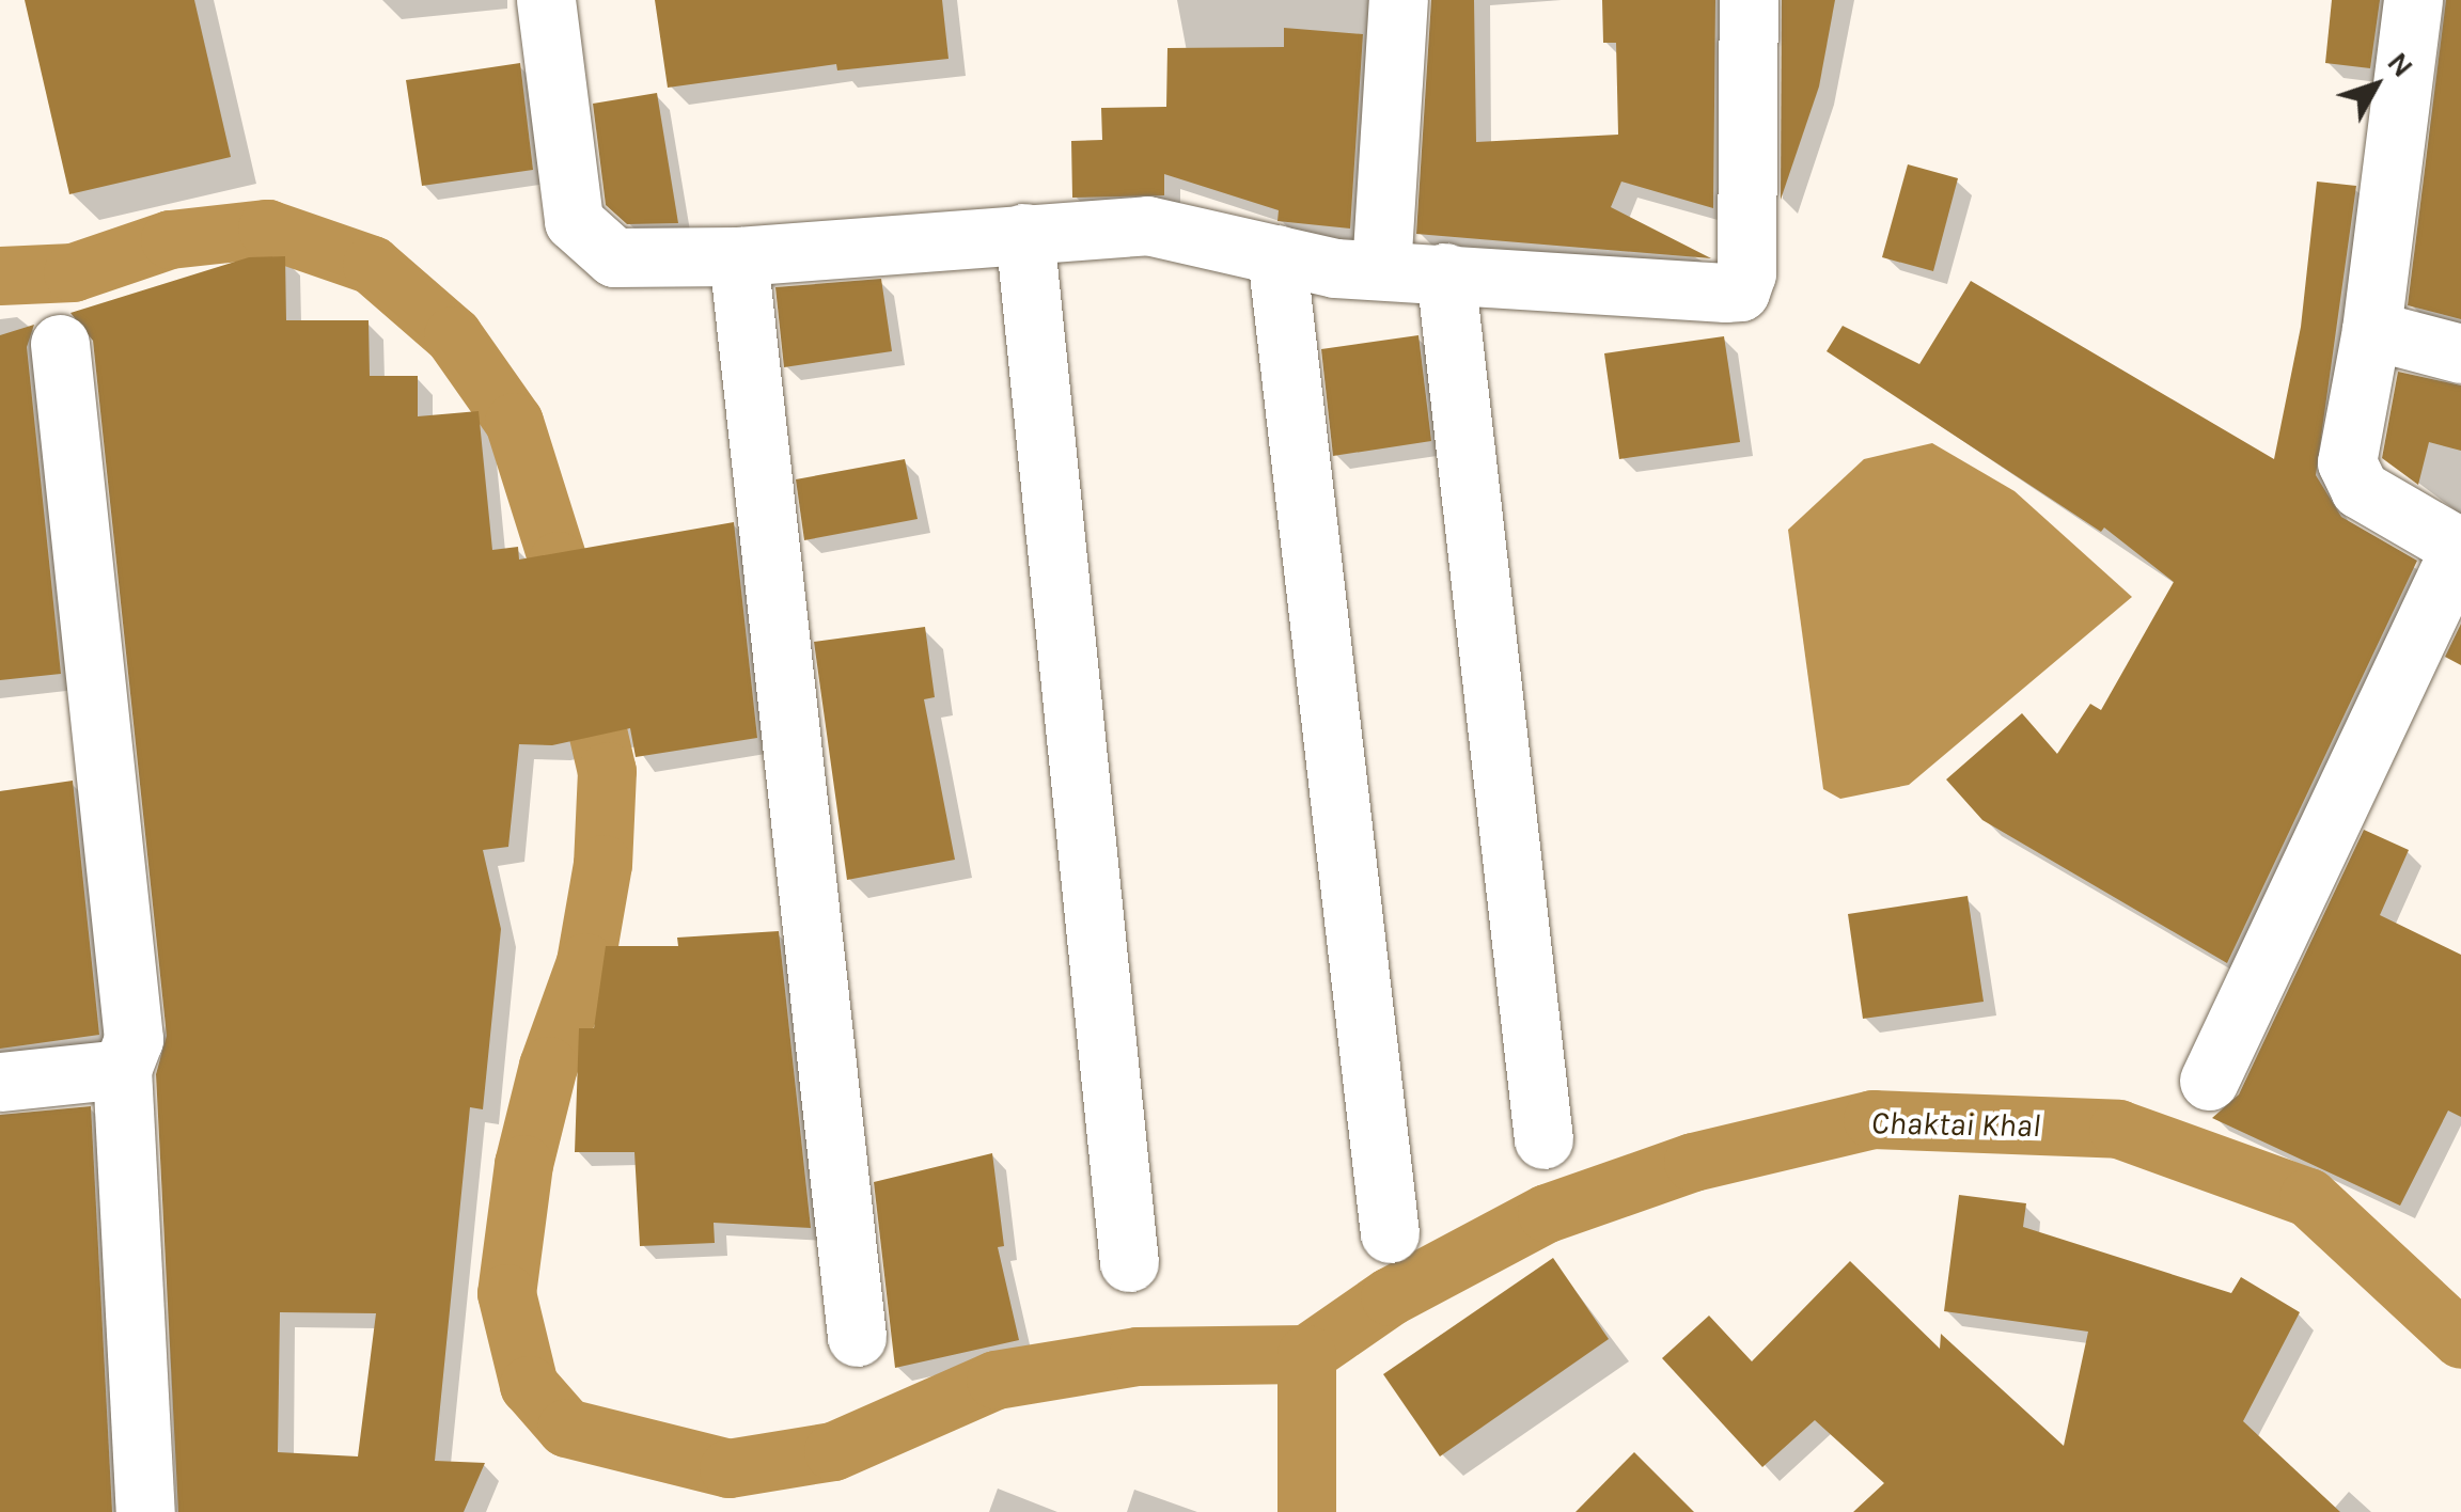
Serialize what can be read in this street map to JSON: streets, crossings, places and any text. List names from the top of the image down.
{
  "water": ["Chaktai Khal"],
  "north": "top right"
}
